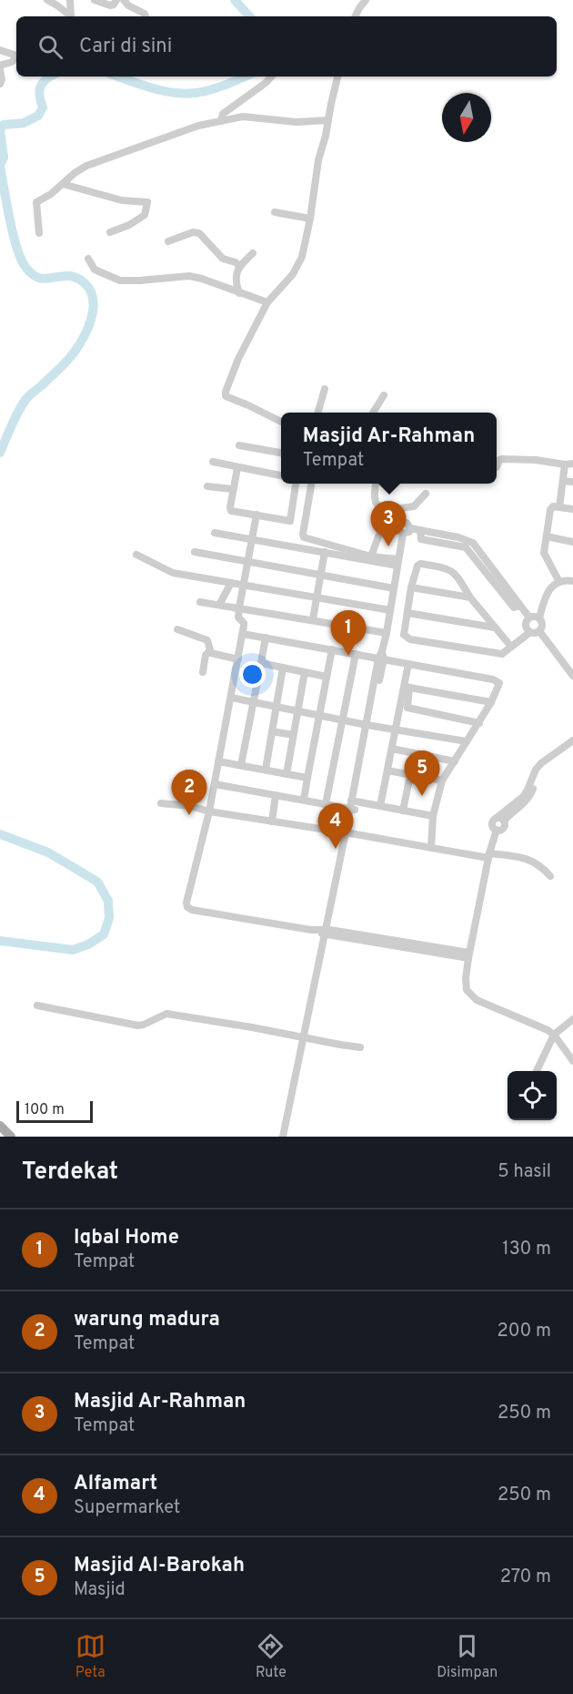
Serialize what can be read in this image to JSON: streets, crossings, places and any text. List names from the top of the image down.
{
  "scale_bar": "100 m",
  "north": "bottom",
  "page": {
    "search": "Cari di sini",
    "popup": ["Masjid Ar-Rahman", "Tempat"],
    "pins": [
      "3",
      "1",
      "5",
      "2",
      "4"
    ],
    "scale": "100 m",
    "heading": ["Terdekat", "5 hasil"],
    "list": [
      {
        "mark": "1",
        "name": "Iqbal Home",
        "note": "Tempat",
        "value": "130 m"
      },
      {
        "mark": "2",
        "name": "warung madura",
        "note": "Tempat",
        "value": "200 m"
      },
      {
        "mark": "3",
        "name": "Masjid Ar-Rahman",
        "note": "Tempat",
        "value": "250 m"
      },
      {
        "mark": "4",
        "name": "Alfamart",
        "note": "Supermarket",
        "value": "250 m"
      },
      {
        "mark": "5",
        "name": "Masjid Al-Barokah",
        "note": "Masjid",
        "value": "270 m"
      }
    ],
    "nav": ["Peta", "Rute", "Disimpan"]
  }
}
